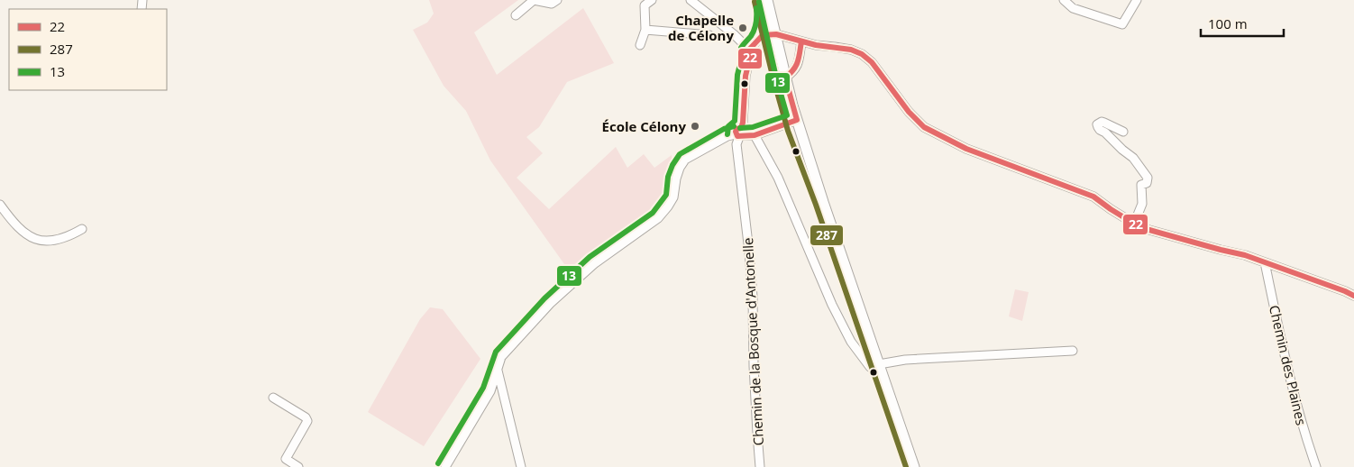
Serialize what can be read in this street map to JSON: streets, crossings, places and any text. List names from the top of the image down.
{
  "streets": {
    "street": ["Chemin de la Bosque d'Antonelle", "Chemin des Plaines"]
  },
  "places": ["Chapelle de Célony", "École Célony"],
  "lines": ["transit line 287", "transit line 13", "transit line 22"],
  "legend": ["22", "287", "13"],
  "scale_bar": "100 m"
}
